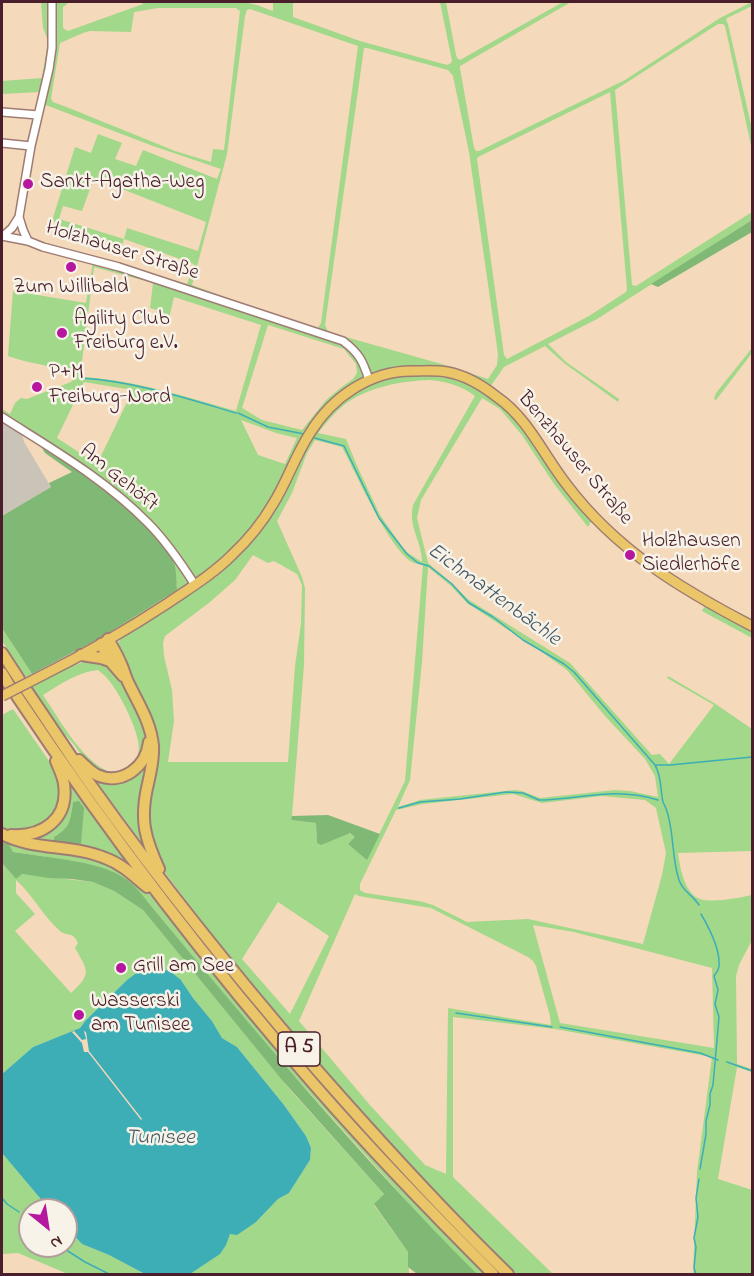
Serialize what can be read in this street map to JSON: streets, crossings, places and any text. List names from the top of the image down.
{
  "streets": {
    "highway": ["A 5"],
    "main road": ["Benzhauser Straße"],
    "street": ["Holzhauser Straße", "Am Gehöft"]
  },
  "crossings": [
    ["Holzhauser Straße", "Benzhauser Straße"],
    ["Benzhauser Straße", "Am Gehöft"]
  ],
  "water": ["Eichmattenbächle", "Tunisee"],
  "places": [
    "Sankt-Agatha-Weg",
    "Zum Willibald",
    "Agility Club Freiburg e.V.",
    "P+M Freiburg-Nord",
    "Holzhausen Siedlerhöfe",
    "Grill am See",
    "Wasserski am Tunisee"
  ],
  "north": "bottom right"
}
